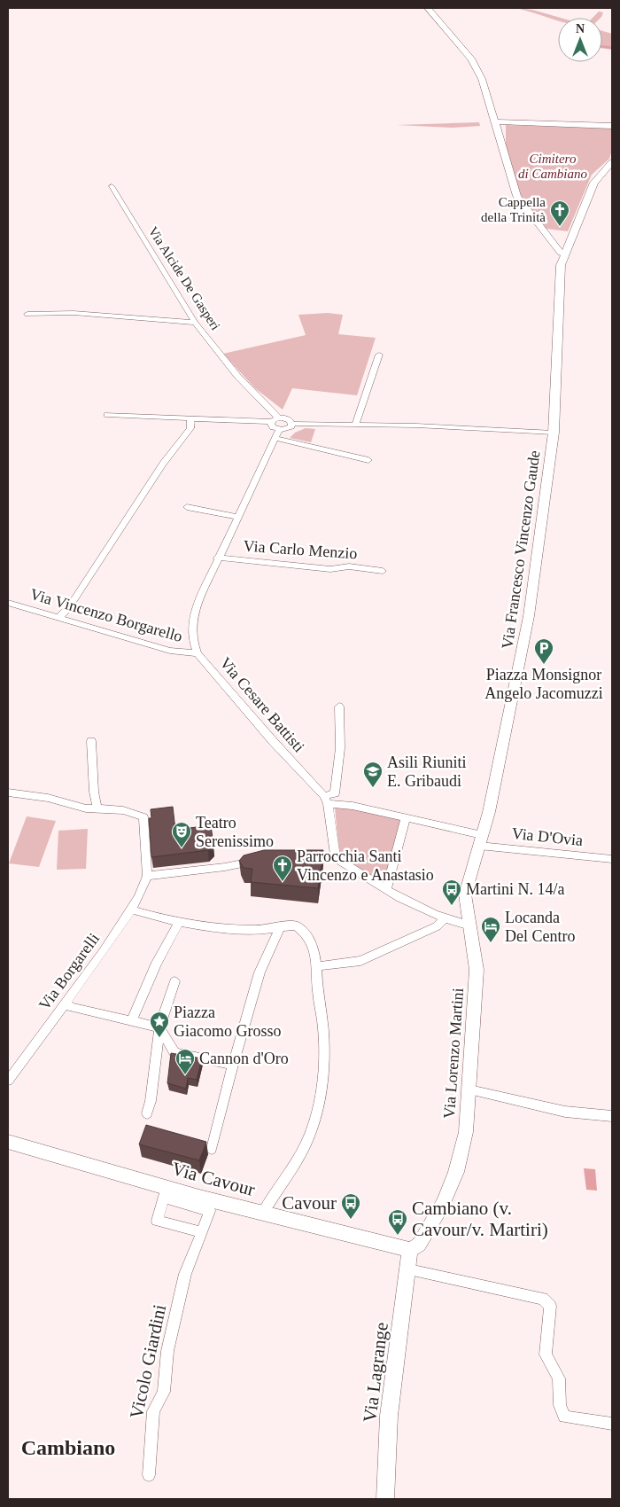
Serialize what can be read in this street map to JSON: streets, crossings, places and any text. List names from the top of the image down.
{
  "streets": {
    "street": [
      "Via Alcide De Gasperi",
      "Via Carlo Menzio",
      "Via Francesco Vincenzo Gaude",
      "Via Vincenzo Borgarello",
      "Via Cesare Battisti",
      "Via D'Ovia",
      "Via Borgarelli",
      "Via Lorenzo Martini",
      "Via Cavour",
      "Vicolo Giardini",
      "Via Lagrange"
    ]
  },
  "crossings": [
    ["Via Alcide De Gasperi", "Via Cesare Battisti"],
    ["Via Carlo Menzio", "Via Cesare Battisti"],
    ["Via Francesco Vincenzo Gaude", "Via D'Ovia"],
    ["Via Francesco Vincenzo Gaude", "Via Lorenzo Martini"],
    ["Via Vincenzo Borgarello", "Via Cesare Battisti"],
    ["Via Cesare Battisti", "Via D'Ovia"],
    ["Via D'Ovia", "Via Lorenzo Martini"],
    ["Via Lorenzo Martini", "Via Cavour"],
    ["Via Lorenzo Martini", "Via Lagrange"],
    ["Via Cavour", "Vicolo Giardini"],
    ["Via Cavour", "Via Lagrange"]
  ],
  "districts": ["Cambiano"],
  "parks": ["Cimitero di Cambiano"],
  "places": {
    "church": ["Cappella della Trinità", "Parrocchia Santi Vincenzo e Anastasio"],
    "parking": ["Piazza Monsignor Angelo Jacomuzzi"],
    "school or university": ["Asili Riuniti E. Gribaudi"],
    "theatre": ["Teatro Serenissimo"],
    "bus stop": ["Martini N. 14/a", "Cavour", "Cambiano (v. Cavour/v. Martiri)"],
    "hotel": ["Locanda Del Centro", "Cannon d'Oro"],
    "place": ["Piazza Giacomo Grosso"]
  },
  "north": "top"
}
